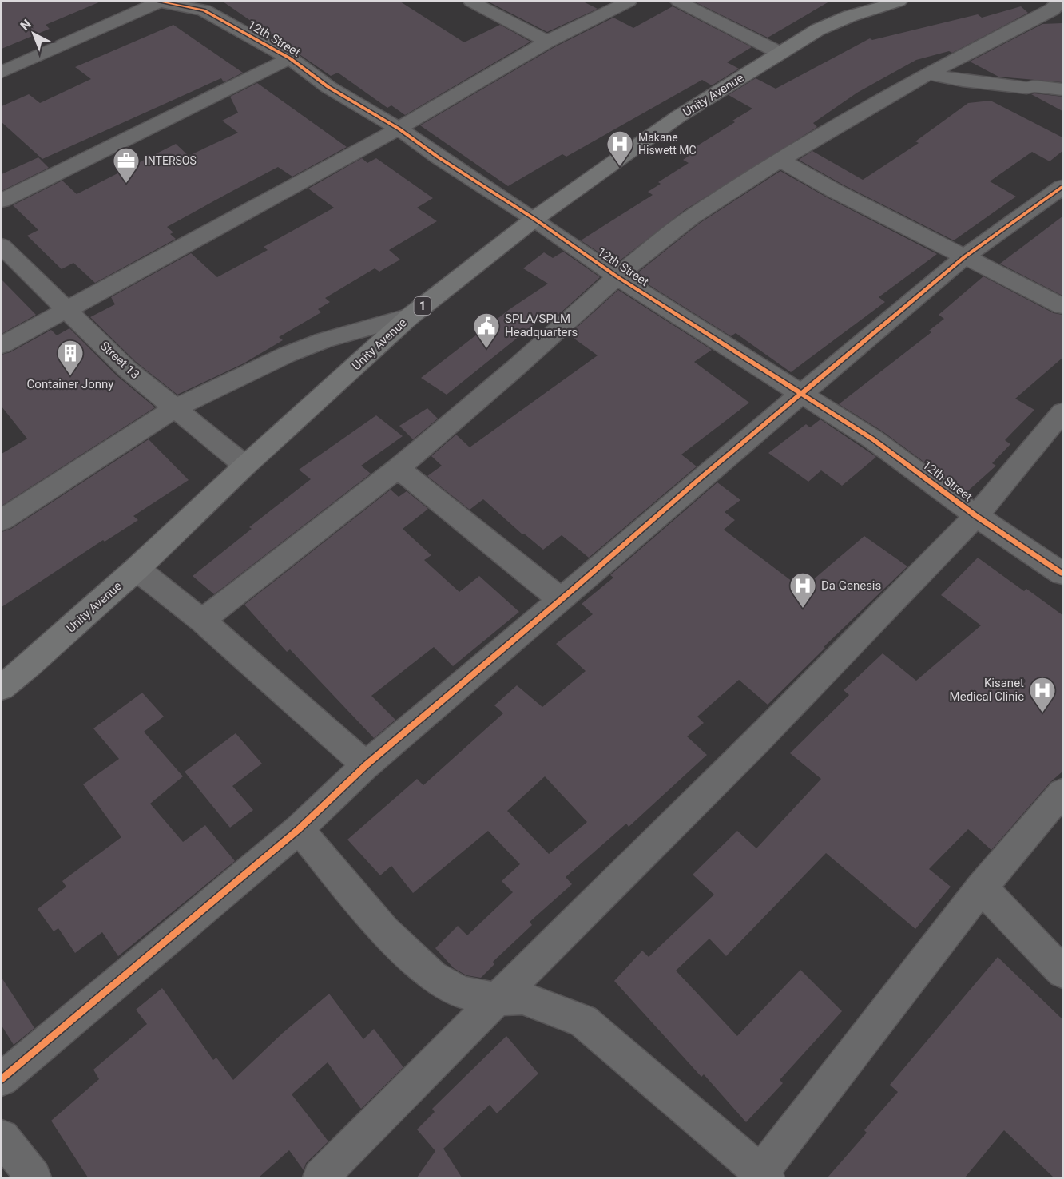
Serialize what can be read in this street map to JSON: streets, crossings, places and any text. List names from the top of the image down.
{
  "streets": {
    "main road": ["Unity Avenue", "1"],
    "street": ["12th Street", "Street 13"]
  },
  "crossings": [
    ["12th Street", "Unity Avenue"],
    ["Unity Avenue", "Street 13"]
  ],
  "places": {
    "hospital": ["Makane Hiswett MC", "Da Genesis", "Kisanet Medical Clinic"],
    "office": ["INTERSOS"],
    "public building": ["SPLA/SPLM Headquarters"],
    "building": ["Container Jonny"]
  },
  "north": "top left"
}
